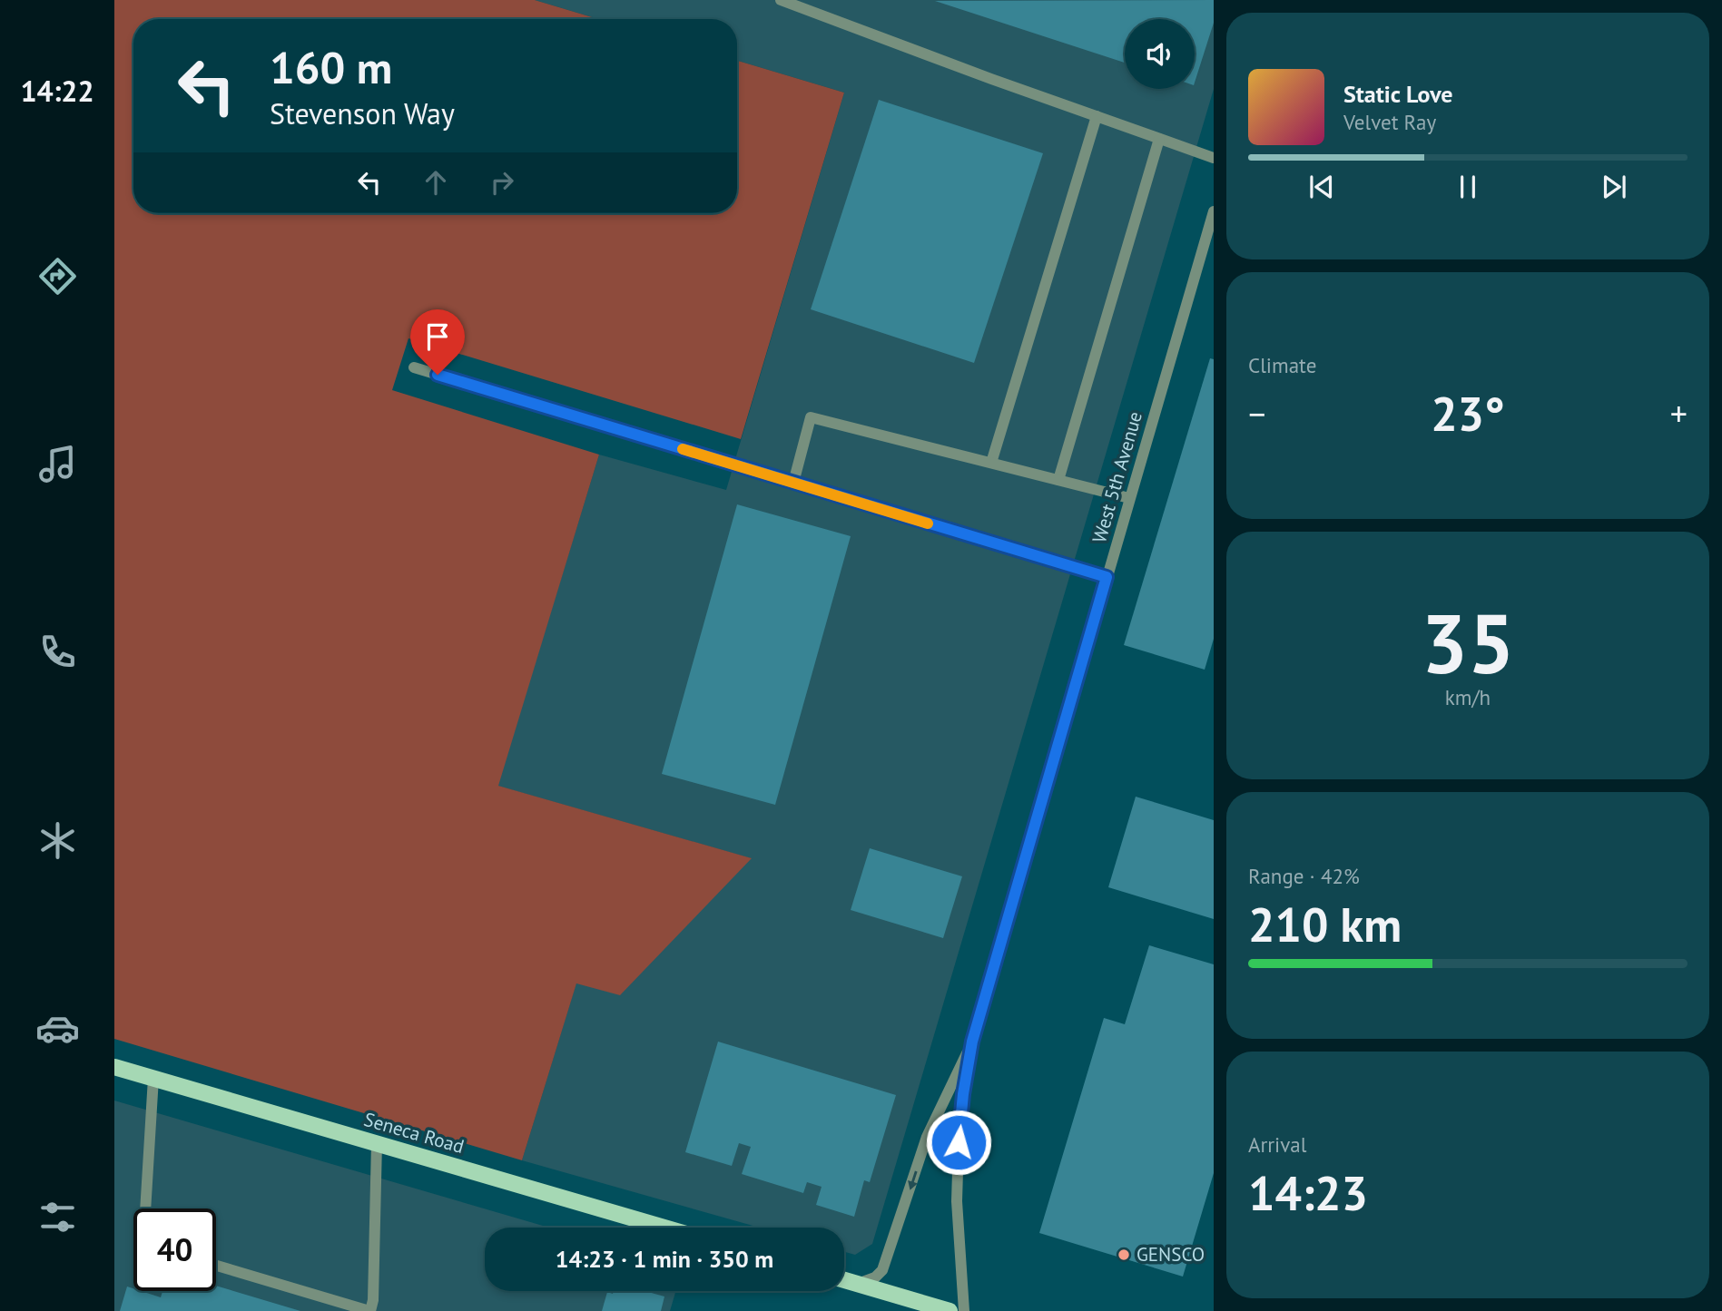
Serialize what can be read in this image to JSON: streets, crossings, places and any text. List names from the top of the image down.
{
  "streets": {
    "main road": ["Seneca Road"],
    "street": ["West 5th Avenue"]
  },
  "places": ["GENSCO"],
  "page": {
    "tabs": "14:22",
    "turn": ["160 m", "Stevenson Way"],
    "song": ["Static Love", "Velvet Ray"],
    "tile": [
      "Climate",
      ["35", "km/h"],
      ["Range · 42%", "210 km"],
      ["Arrival", "14:23"]
    ],
    "heat": ["−", "23°", "+"],
    "limit": "40",
    "trip": "14:23 · 1 min · 350 m"
  }
}
